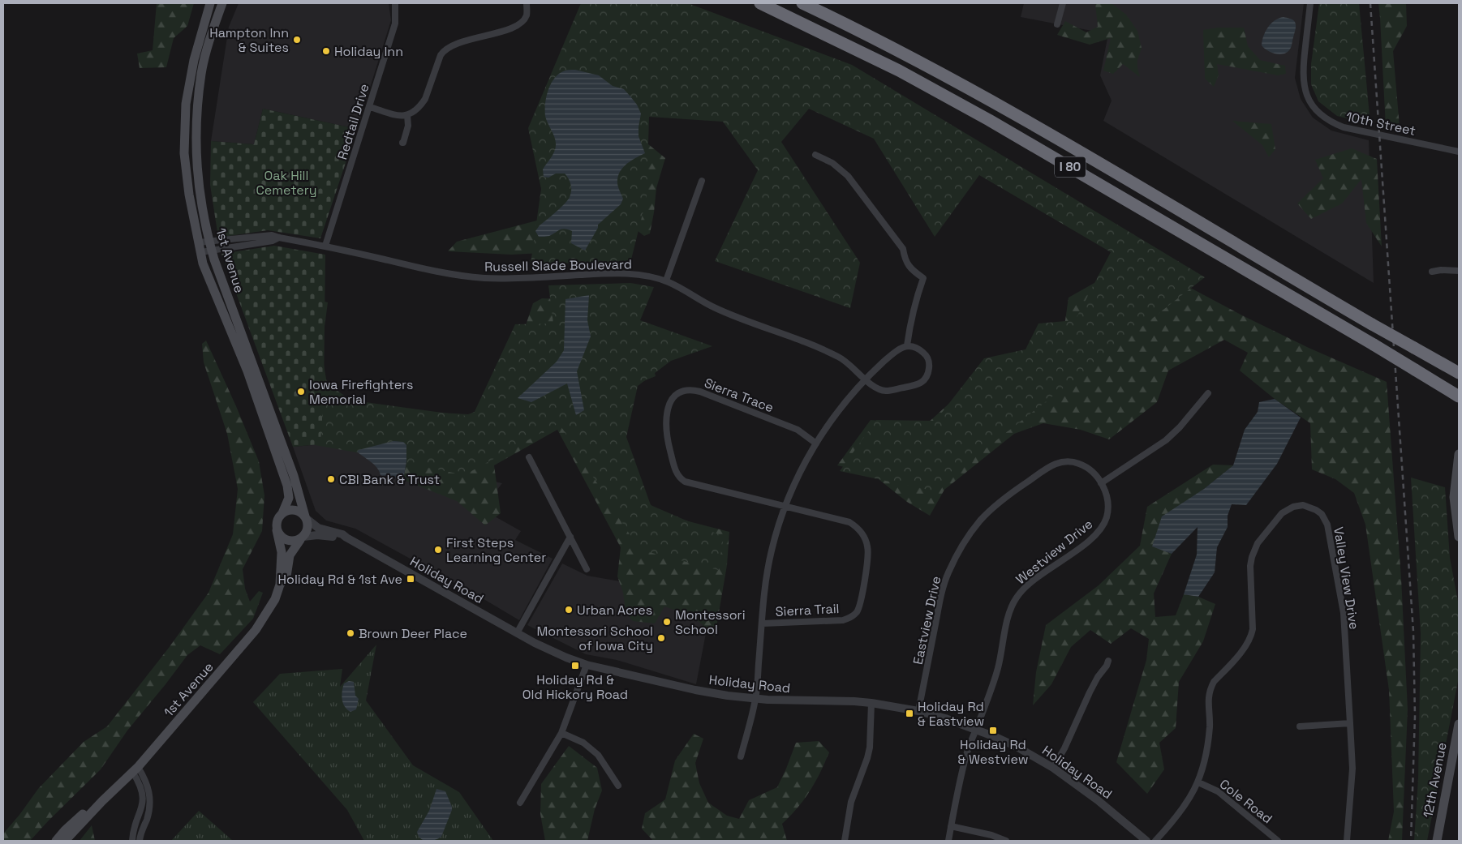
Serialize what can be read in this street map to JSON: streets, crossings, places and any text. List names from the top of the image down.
{
  "streets": {
    "highway": ["I 80"],
    "main road": ["1st Avenue", "12th Avenue"],
    "street": [
      "Redtail Drive",
      "10th Street",
      "Russell Slade Boulevard",
      "Sierra Trace",
      "Westview Drive",
      "Valley View Drive",
      "Holiday Road",
      "Sierra Trail",
      "Eastview Drive",
      "Cole Road"
    ]
  },
  "crossings": [
    ["Redtail Drive", "Russell Slade Boulevard"],
    ["1st Avenue", "Russell Slade Boulevard"],
    ["1st Avenue", "Holiday Road"],
    ["Sierra Trace", "Sierra Trail"],
    ["Westview Drive", "Holiday Road"],
    ["Westview Drive", "Eastview Drive"],
    ["Valley View Drive", "Cole Road"],
    ["Holiday Road", "Eastview Drive"]
  ],
  "parks": ["Oak Hill Cemetery"],
  "places": {
    "other": [
      "Hampton Inn & Suites",
      "Holiday Inn",
      "Iowa Firefighters Memorial",
      "CBI Bank & Trust",
      "First Steps Learning Center",
      "Urban Acres",
      "Montessori School",
      "Brown Deer Place",
      "Montessori School of Iowa City"
    ],
    "transit": [
      "Holiday Rd & 1st Ave",
      "Holiday Rd & Old Hickory Road",
      "Holiday Rd & Eastview",
      "Holiday Rd & Westview"
    ]
  }
}
